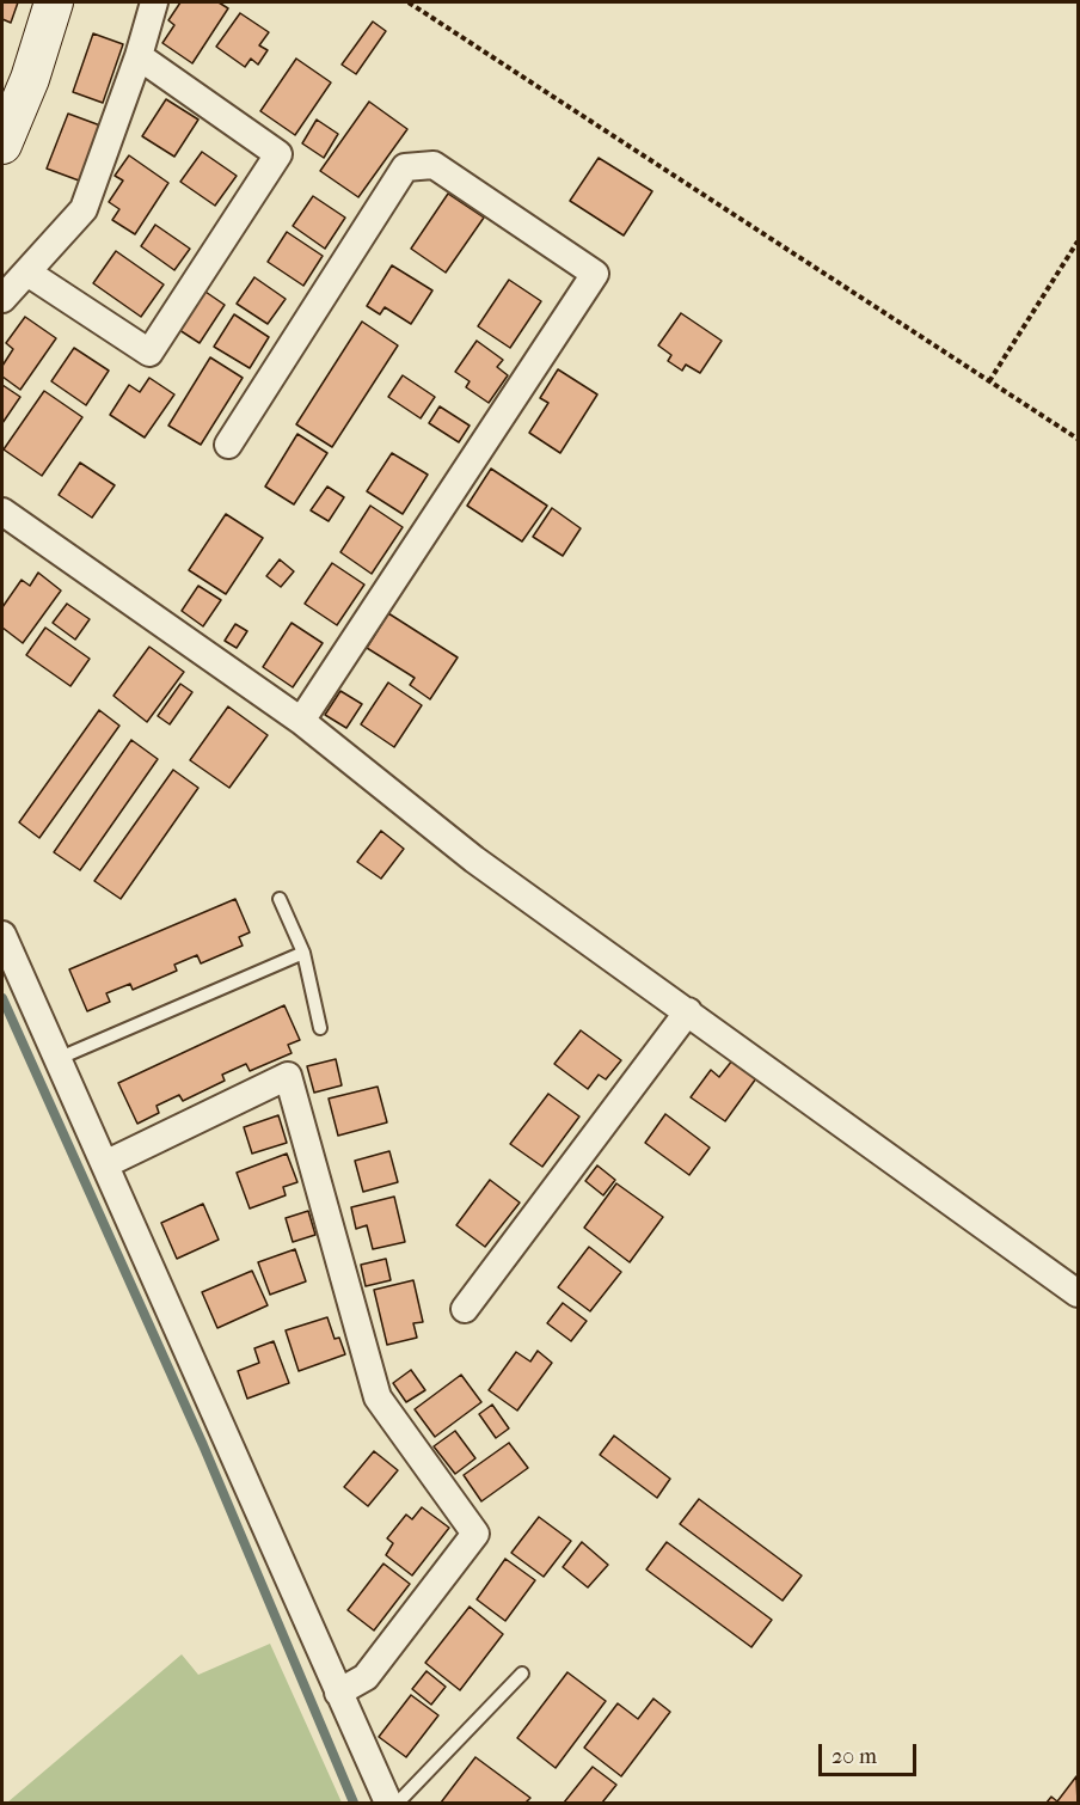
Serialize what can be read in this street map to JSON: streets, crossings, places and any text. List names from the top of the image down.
{
  "scale_bar": "20 m"
}
